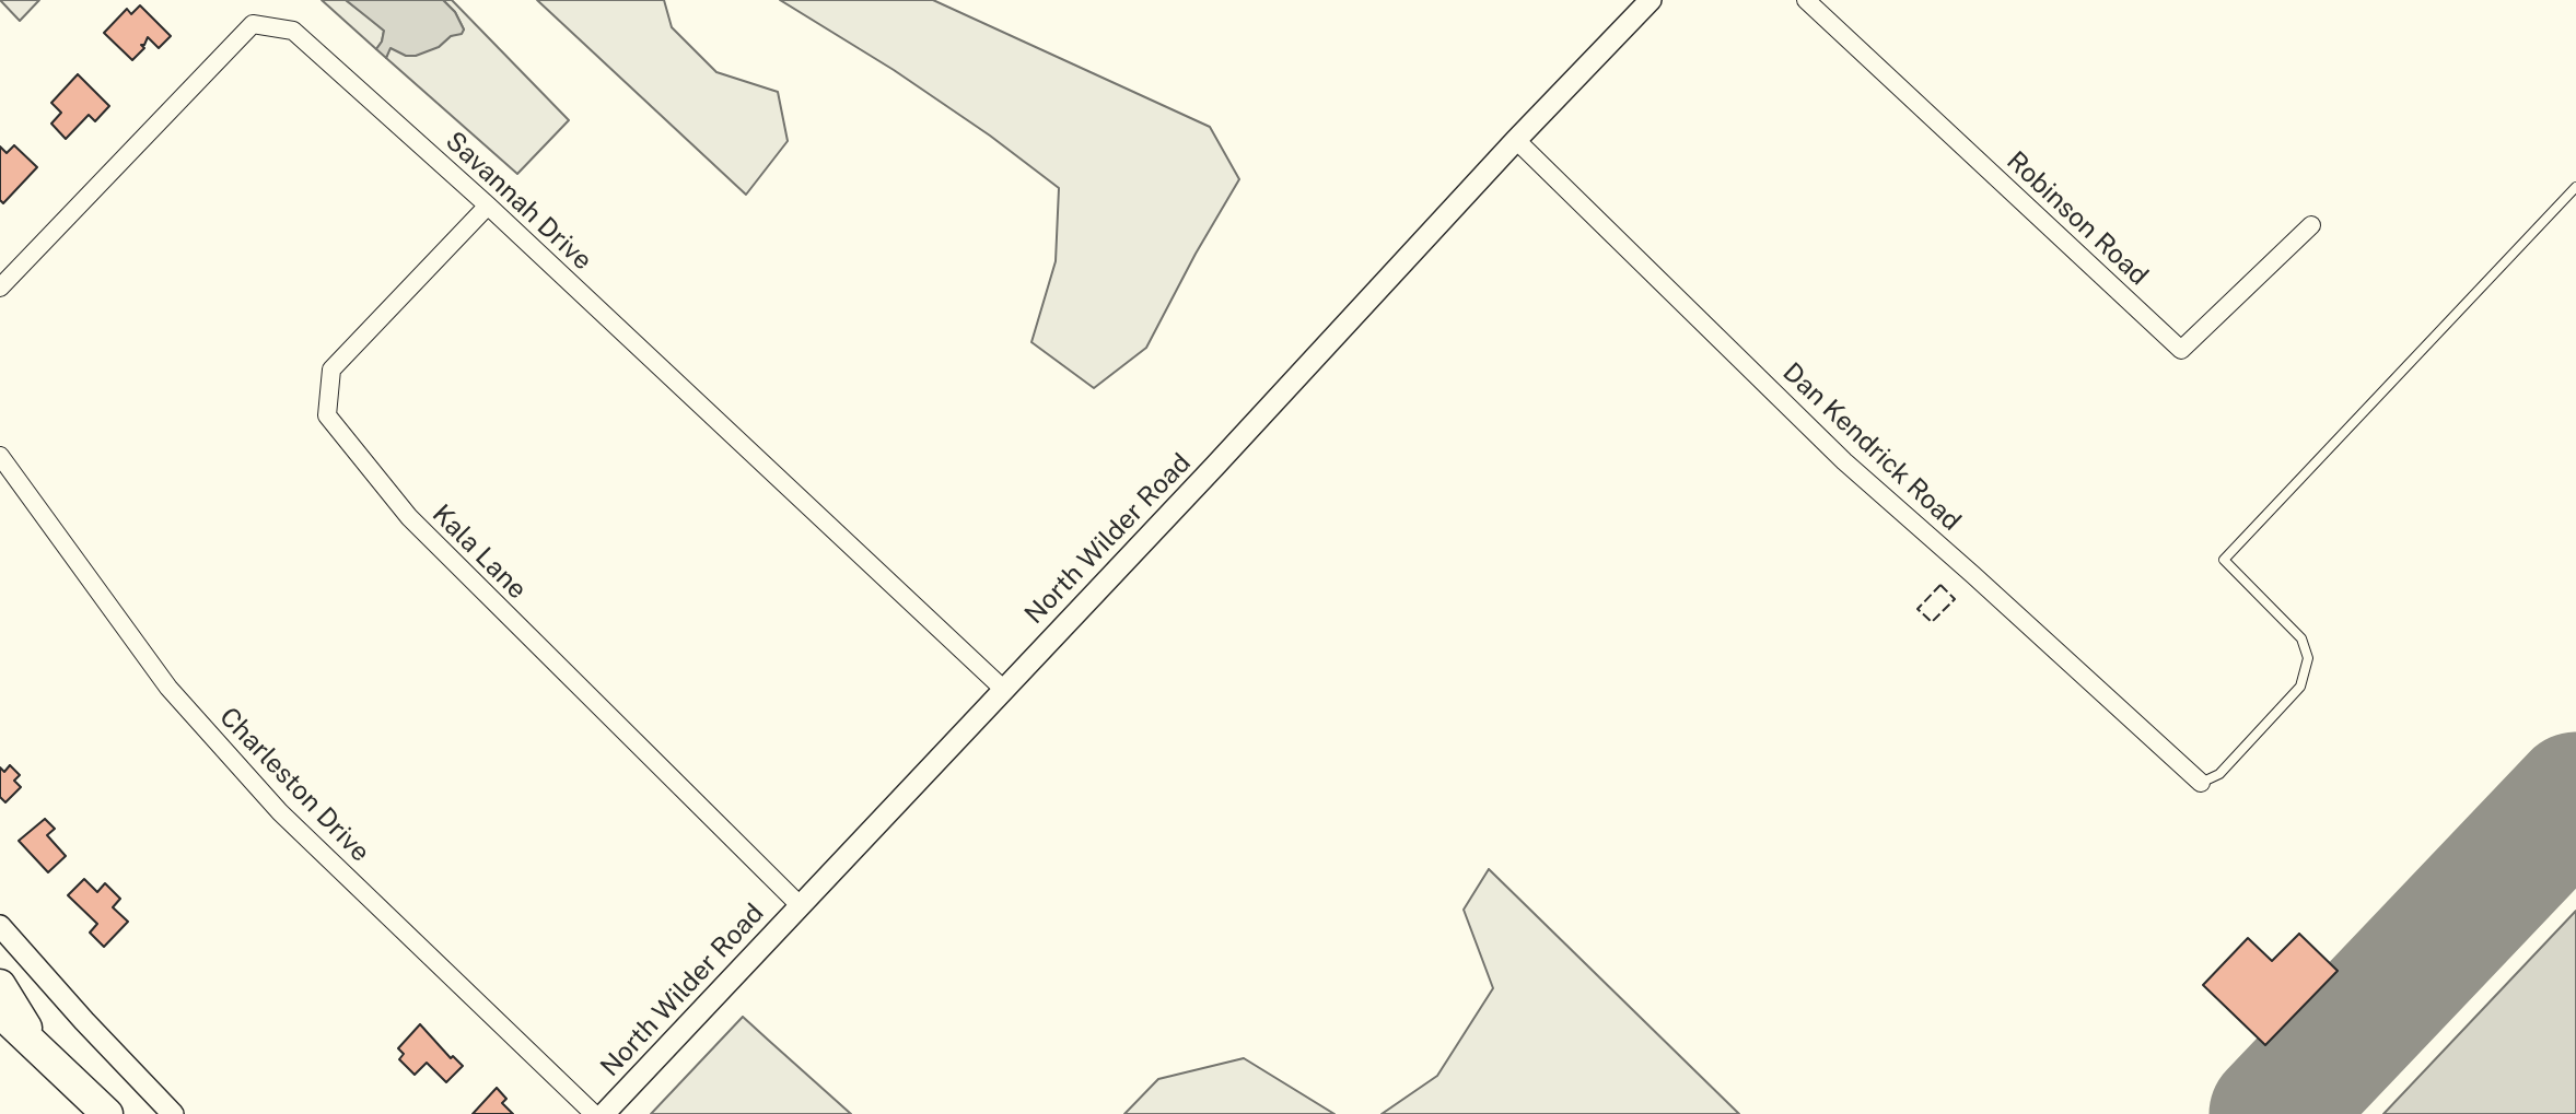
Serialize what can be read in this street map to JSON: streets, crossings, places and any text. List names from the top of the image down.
{
  "streets": {
    "street": [
      "Savannah Drive",
      "Robinson Road",
      "Dan Kendrick Road",
      "North Wilder Road",
      "Kala Lane",
      "Charleston Drive"
    ]
  },
  "crossings": [
    ["Savannah Drive", "North Wilder Road"],
    ["Savannah Drive", "Kala Lane"],
    ["Dan Kendrick Road", "North Wilder Road"],
    ["North Wilder Road", "Kala Lane"]
  ]
}
